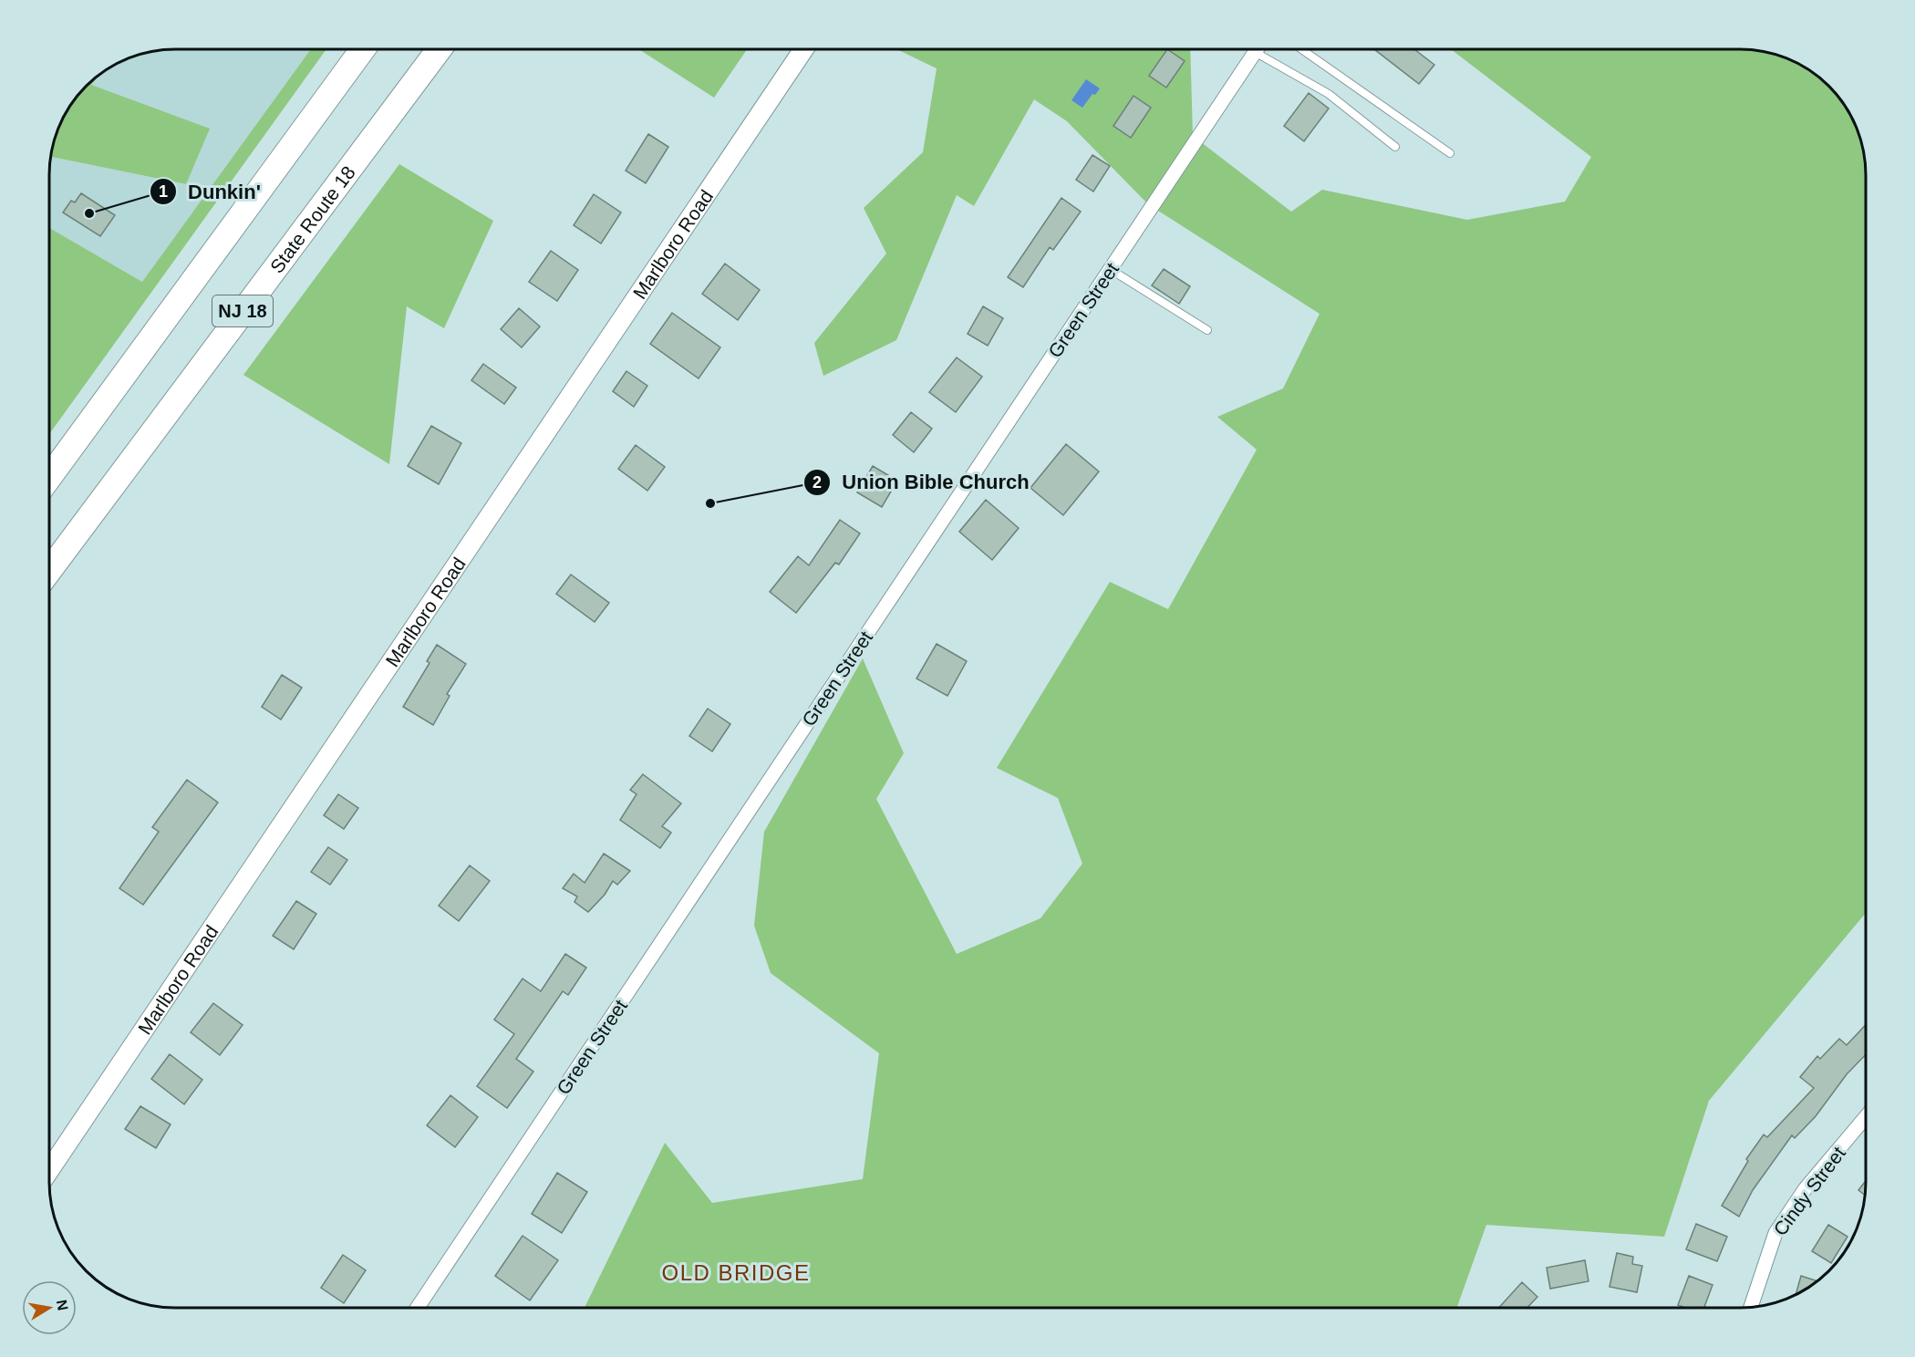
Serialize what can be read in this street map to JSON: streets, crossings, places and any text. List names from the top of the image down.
{
  "streets": {
    "highway": ["State Route 18", "NJ 18"],
    "street": ["Marlboro Road", "Green Street", "Cindy Street"]
  },
  "districts": ["OLD BRIDGE"],
  "places": ["Dunkin'", "Union Bible Church"],
  "north": "right"
}
